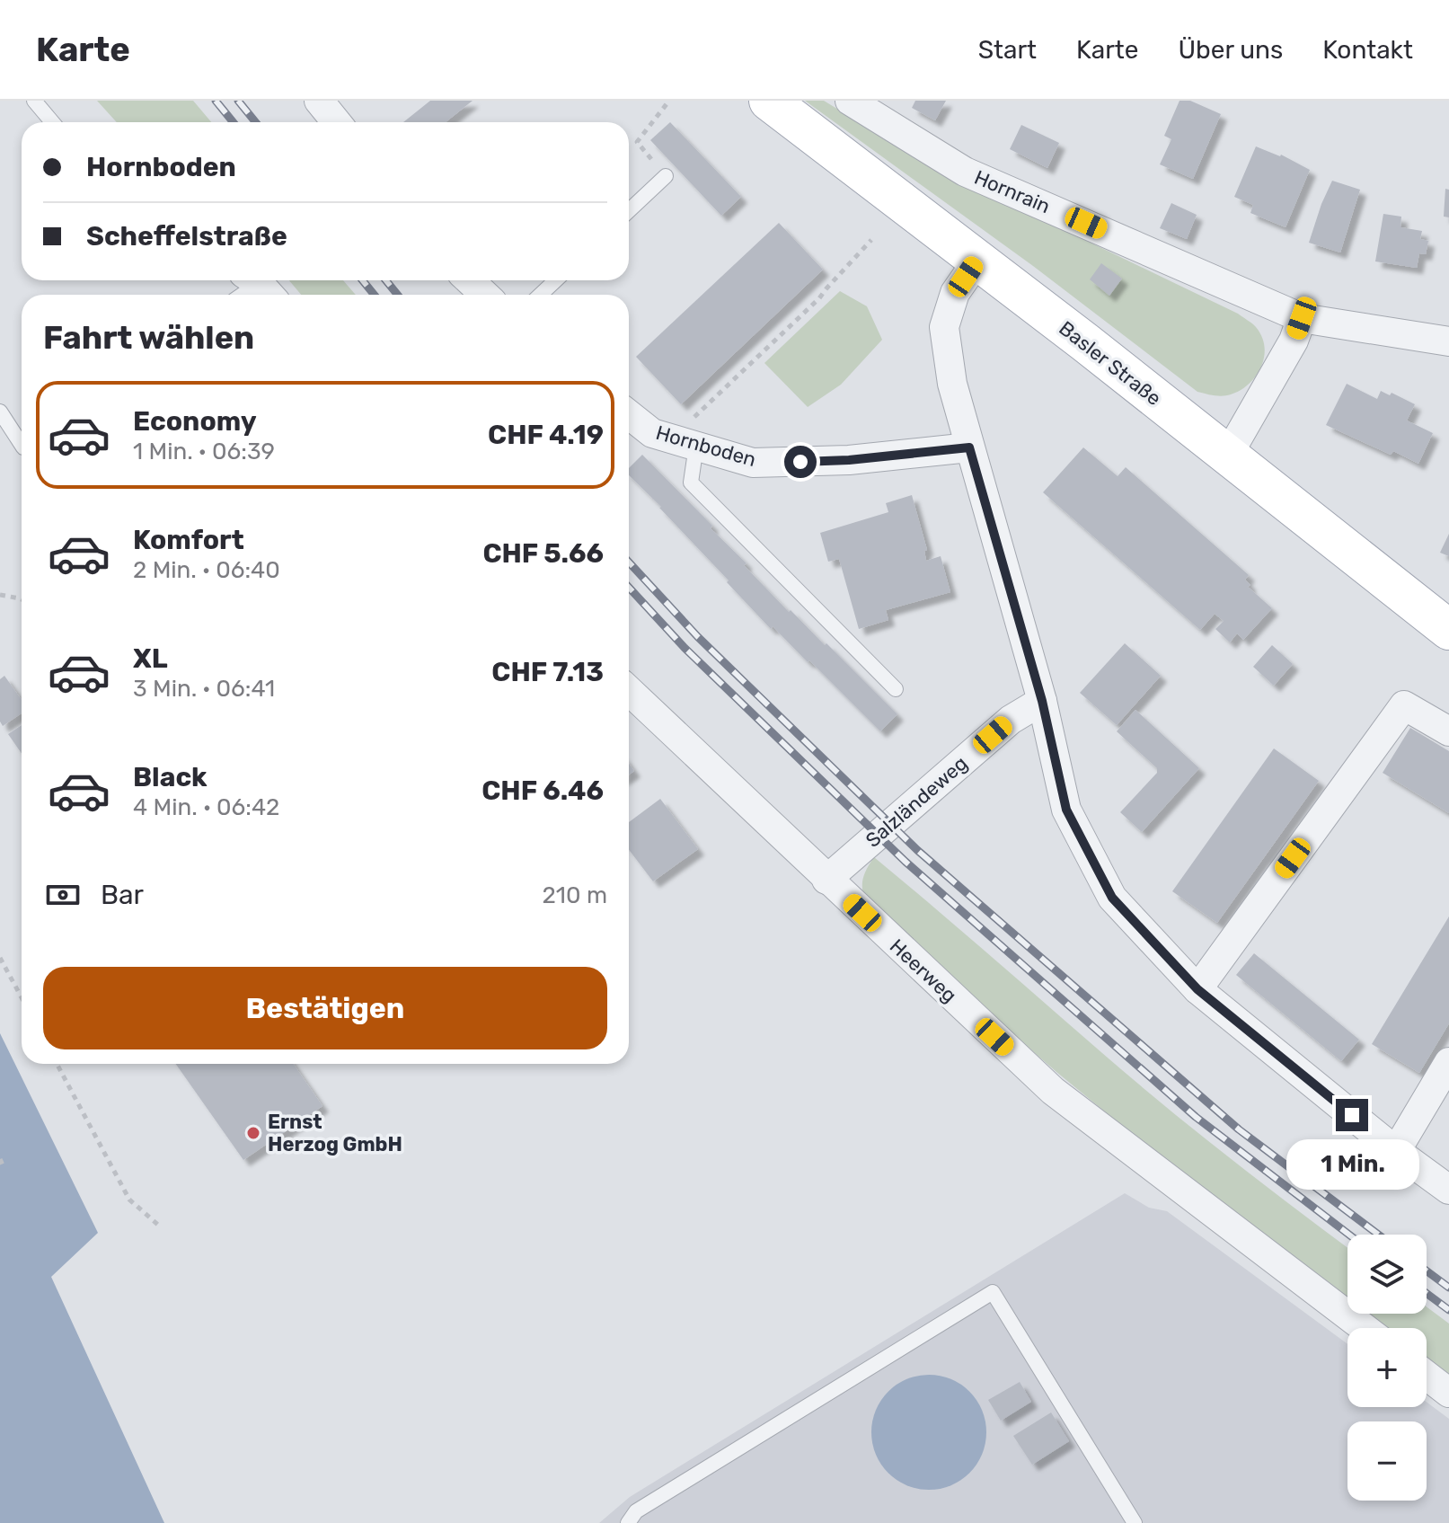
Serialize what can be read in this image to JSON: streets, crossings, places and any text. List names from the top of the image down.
{
  "streets": {
    "main road": ["Basler Straße"],
    "street": [
      "Hornrain",
      "Hornboden",
      "Salzländeweg",
      "Heerweg"
    ]
  },
  "crossings": [
    ["Salzländeweg", "Heerweg"]
  ],
  "places": ["Ernst Herzog GmbH"],
  "page": {
    "header": "Karte",
    "nav": [
      "Start",
      "Karte",
      "Über uns",
      "Kontakt"
    ],
    "banner": ["Hornboden", "Scheffelstraße"],
    "heading": "Fahrt wählen",
    "list": [
      {
        "name": "Economy",
        "note": "1 Min. · 06:39",
        "value": "CHF 4.19"
      },
      {
        "name": "Komfort",
        "note": "2 Min. · 06:40",
        "value": "CHF 5.66"
      },
      {
        "name": "XL",
        "note": "3 Min. · 06:41",
        "value": "CHF 7.13"
      },
      {
        "name": "Black",
        "note": "4 Min. · 06:42",
        "value": "CHF 6.46"
      }
    ],
    "pay": ["Bar", "210 m"],
    "buttons": "Bestätigen",
    "bubble": "1 Min.",
    "map_buttons": ["+", "−"]
  }
}
